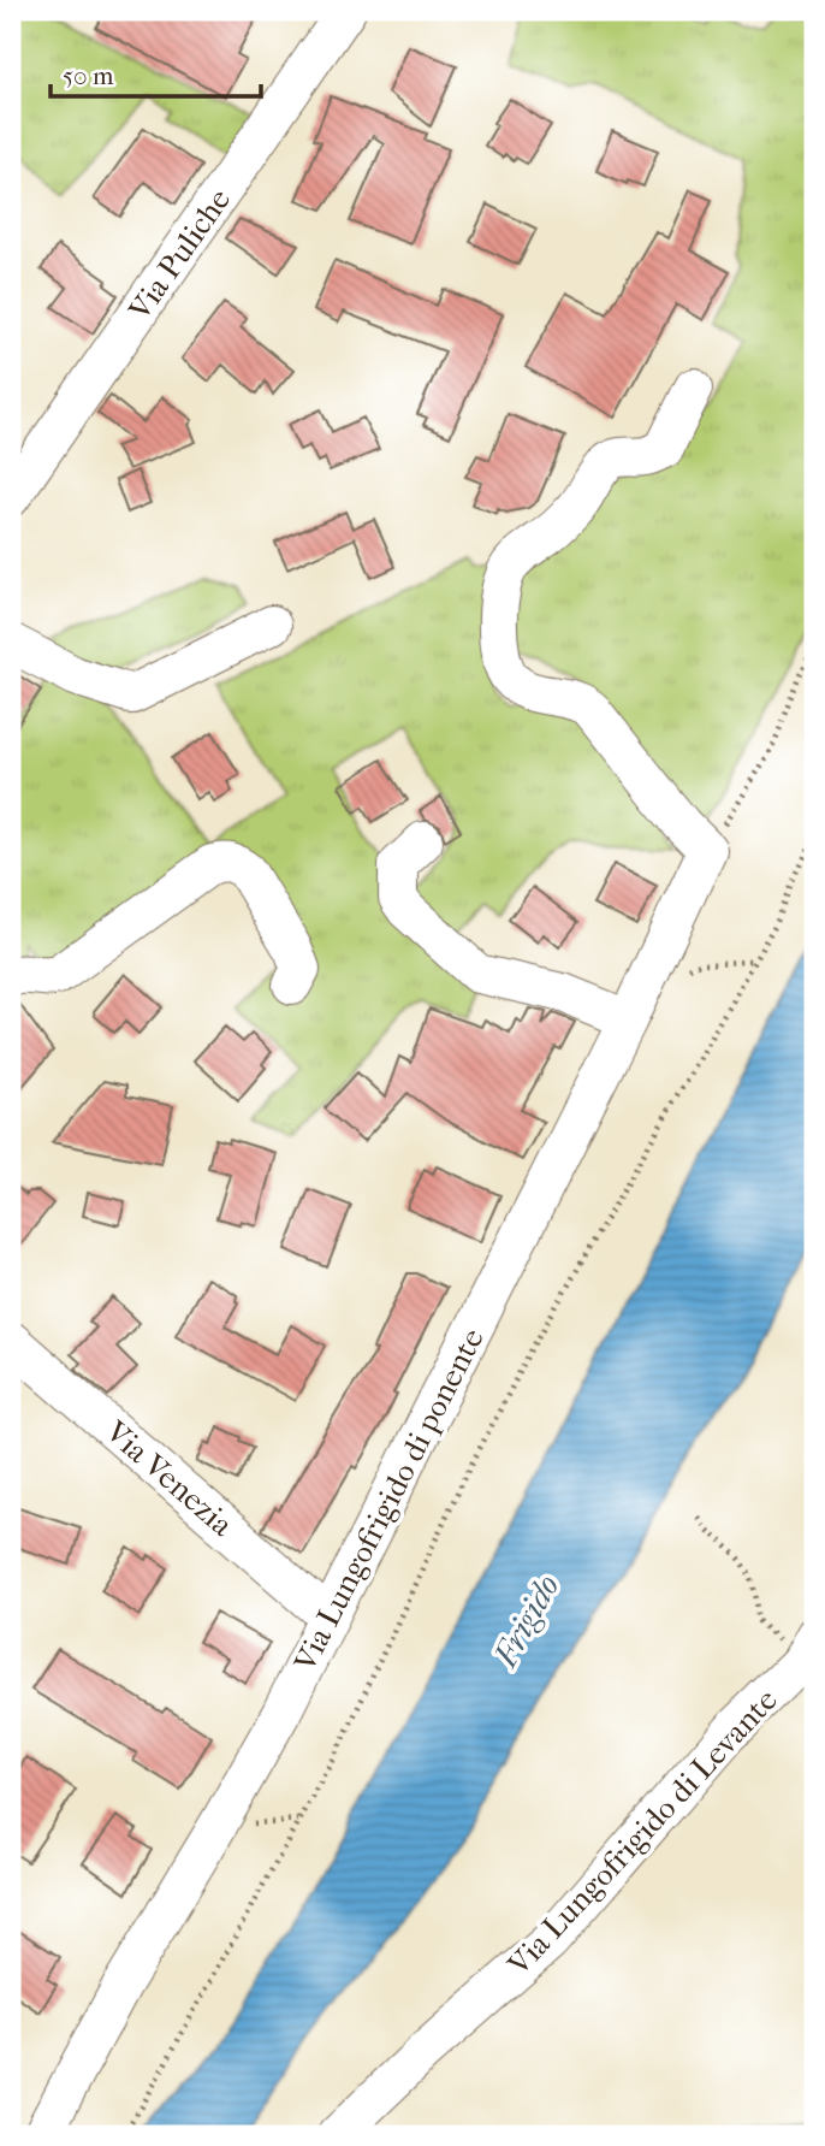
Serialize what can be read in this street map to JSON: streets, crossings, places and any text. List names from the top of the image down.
{
  "streets": {
    "street": [
      "Via Puliche",
      "Via Venezia",
      "Via Lungofrigido di ponente",
      "Via Lungofrigido di Levante"
    ]
  },
  "crossings": [
    ["Via Venezia", "Via Lungofrigido di ponente"]
  ],
  "water": ["Frigido"],
  "scale_bar": "50 m"
}
